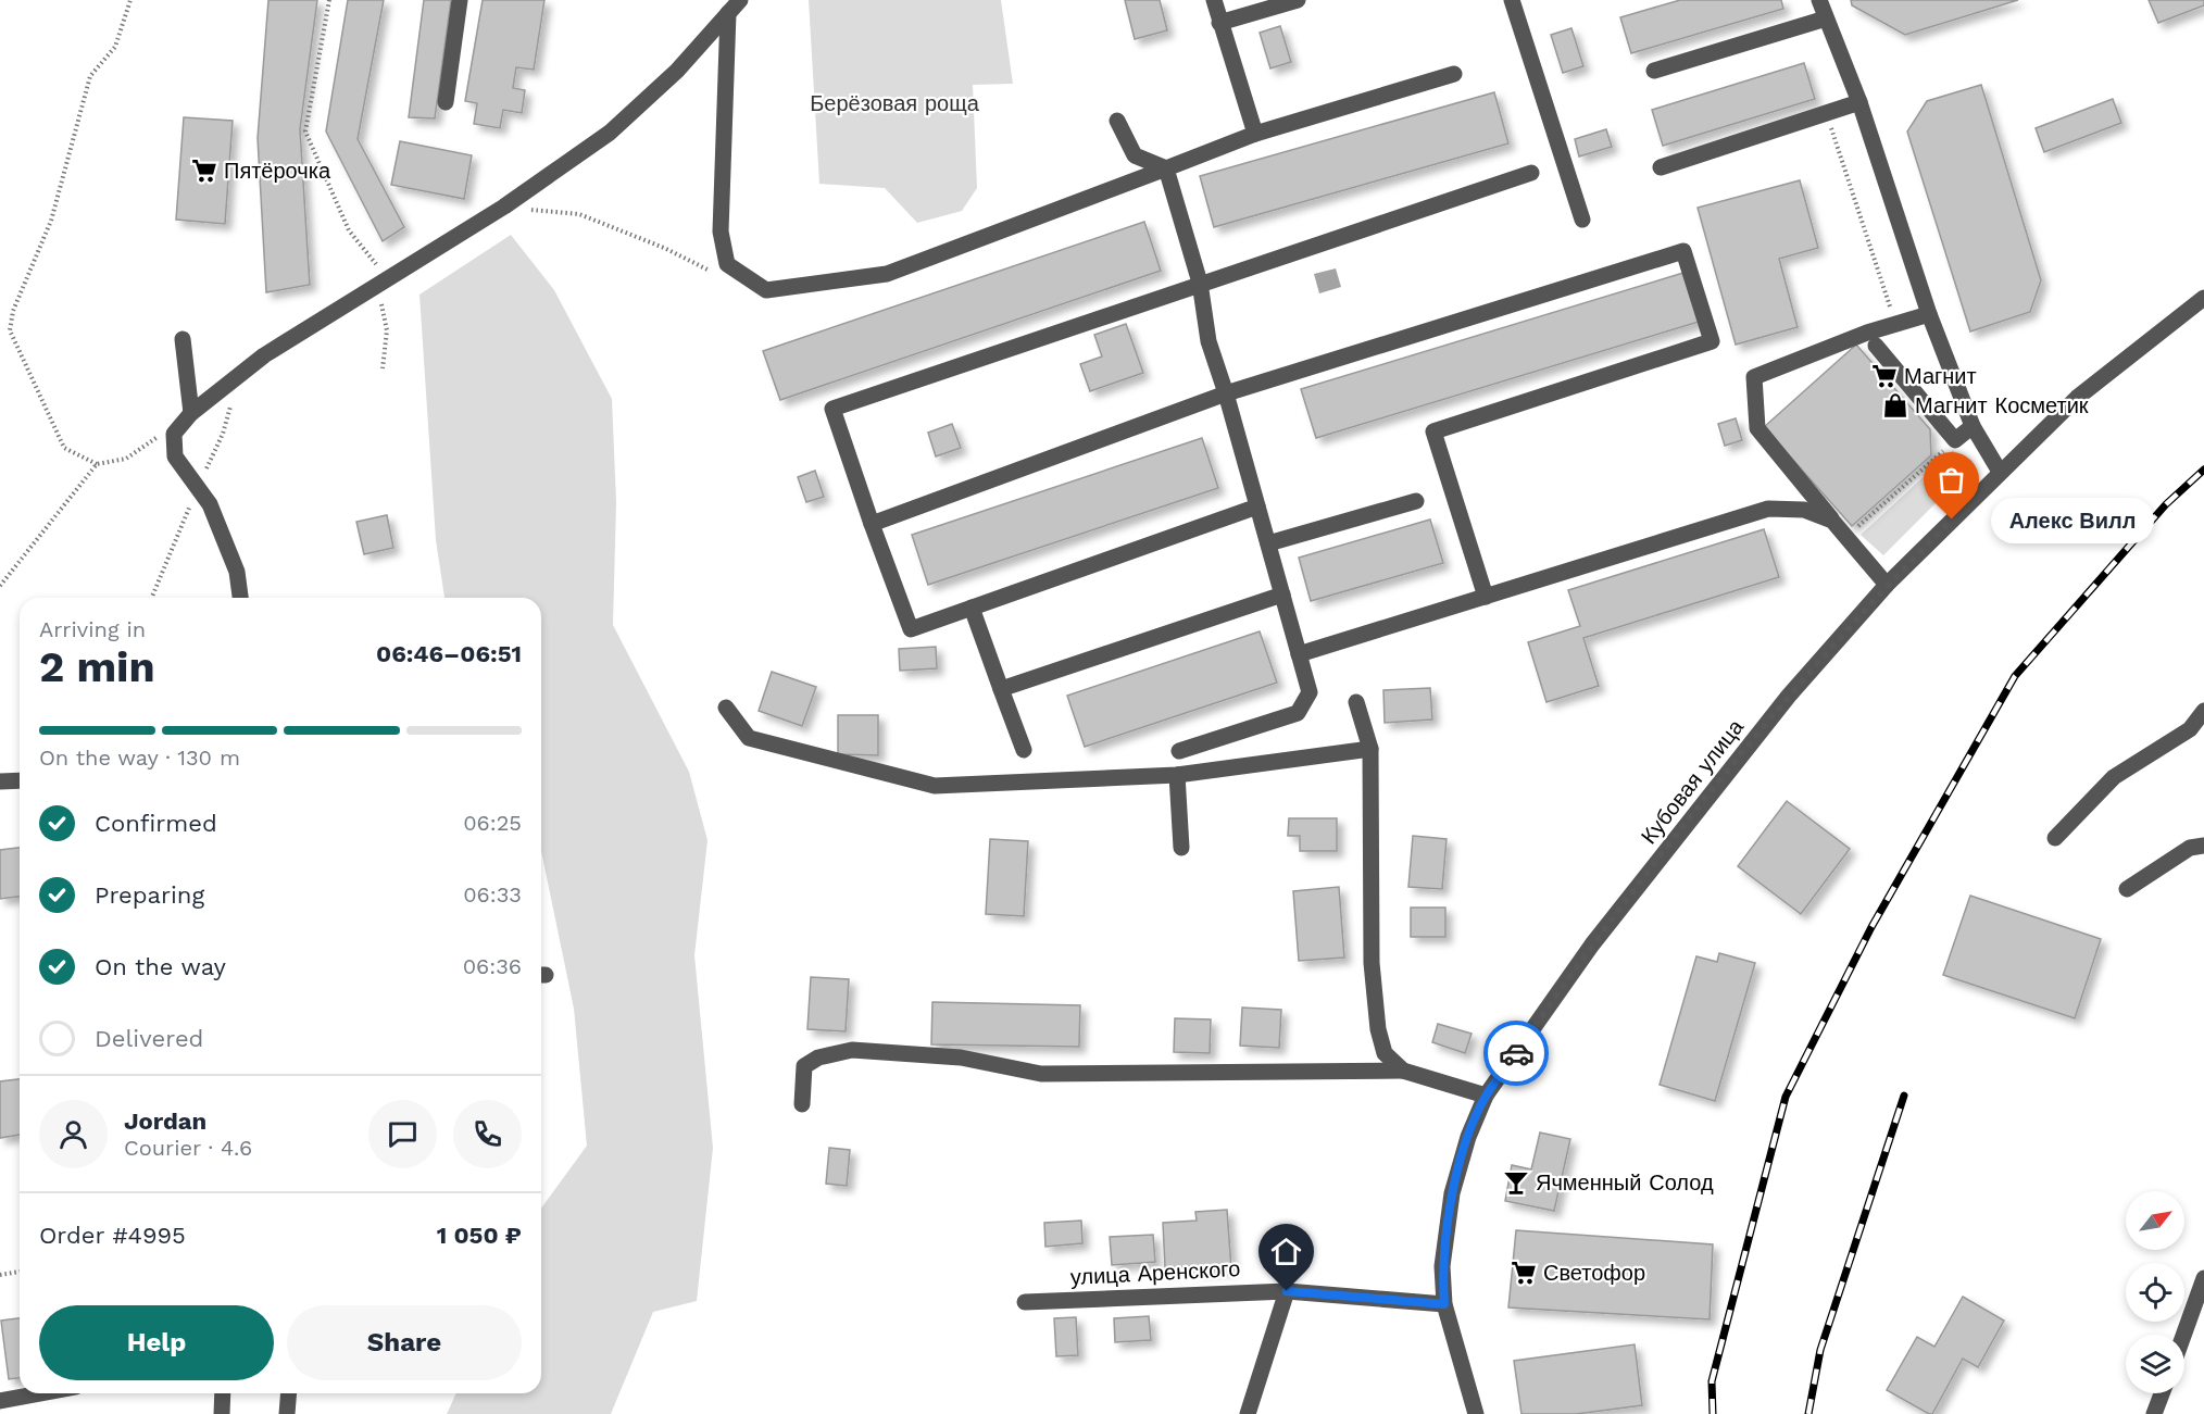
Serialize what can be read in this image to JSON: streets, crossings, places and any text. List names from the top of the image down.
{
  "streets": {
    "street": ["Кубовая улица", "улица Аренского"]
  },
  "crossings": [
    ["Кубовая улица", "улица Аренского"]
  ],
  "parks": ["Берёзовая роща"],
  "places": {
    "supermarket": ["Пятёрочка", "Магнит", "Светофор"],
    "shop": ["Магнит Косметик"],
    "other": ["Алекс Вилл"],
    "bar": ["Ячменный Солод"]
  },
  "north": "top right",
  "page": {
    "bubble": "Алекс Вилл",
    "heading": ["2 min", "Arriving in", "06:46–06:51"],
    "panel": [
      "Jordan",
      "Courier · 4.6",
      "Order #4995",
      "1 050 ₽"
    ],
    "bar": "On the way · 130 m",
    "list": [
      ["Confirmed", "06:25"],
      ["Preparing", "06:33"],
      ["On the way", "06:36"],
      "Delivered"
    ],
    "buttons": ["Help", "Share"]
  }
}
